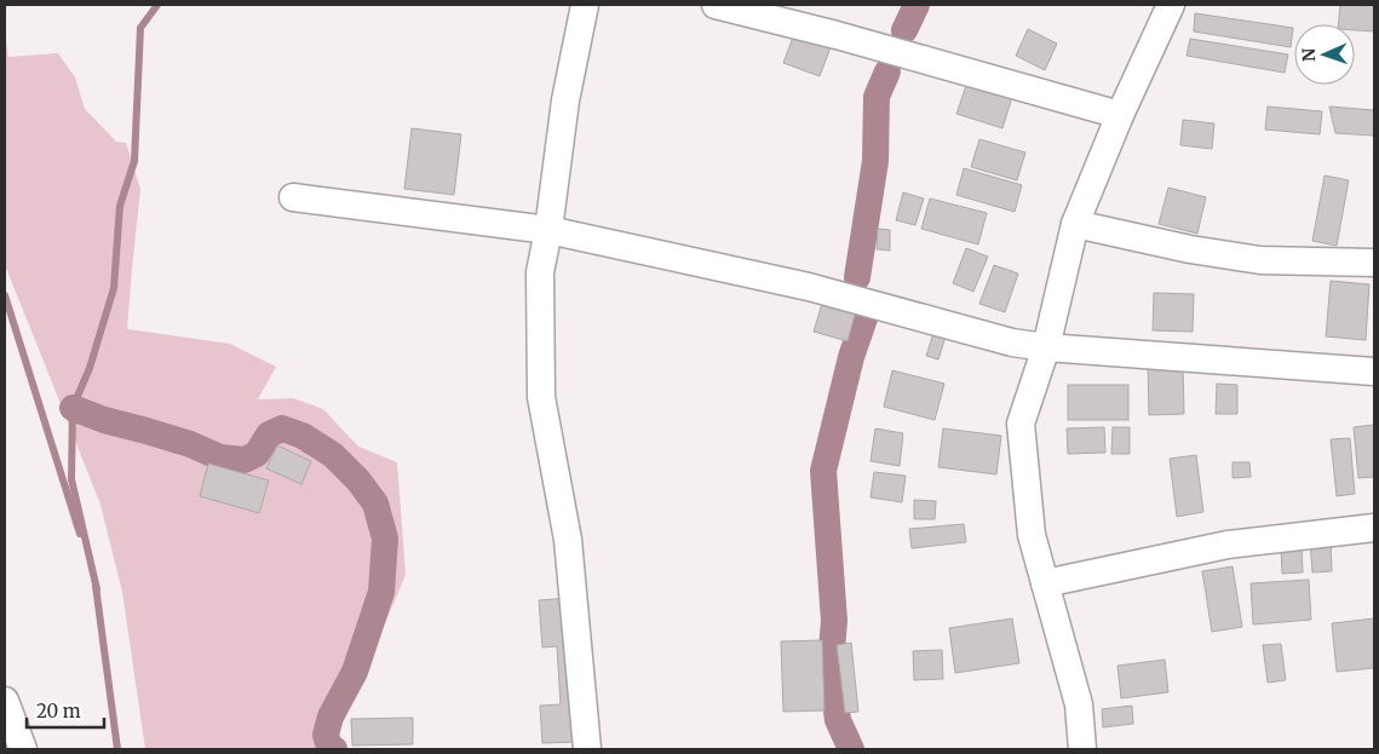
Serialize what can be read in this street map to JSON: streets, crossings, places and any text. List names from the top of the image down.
{
  "scale_bar": "20 m",
  "north": "left"
}
